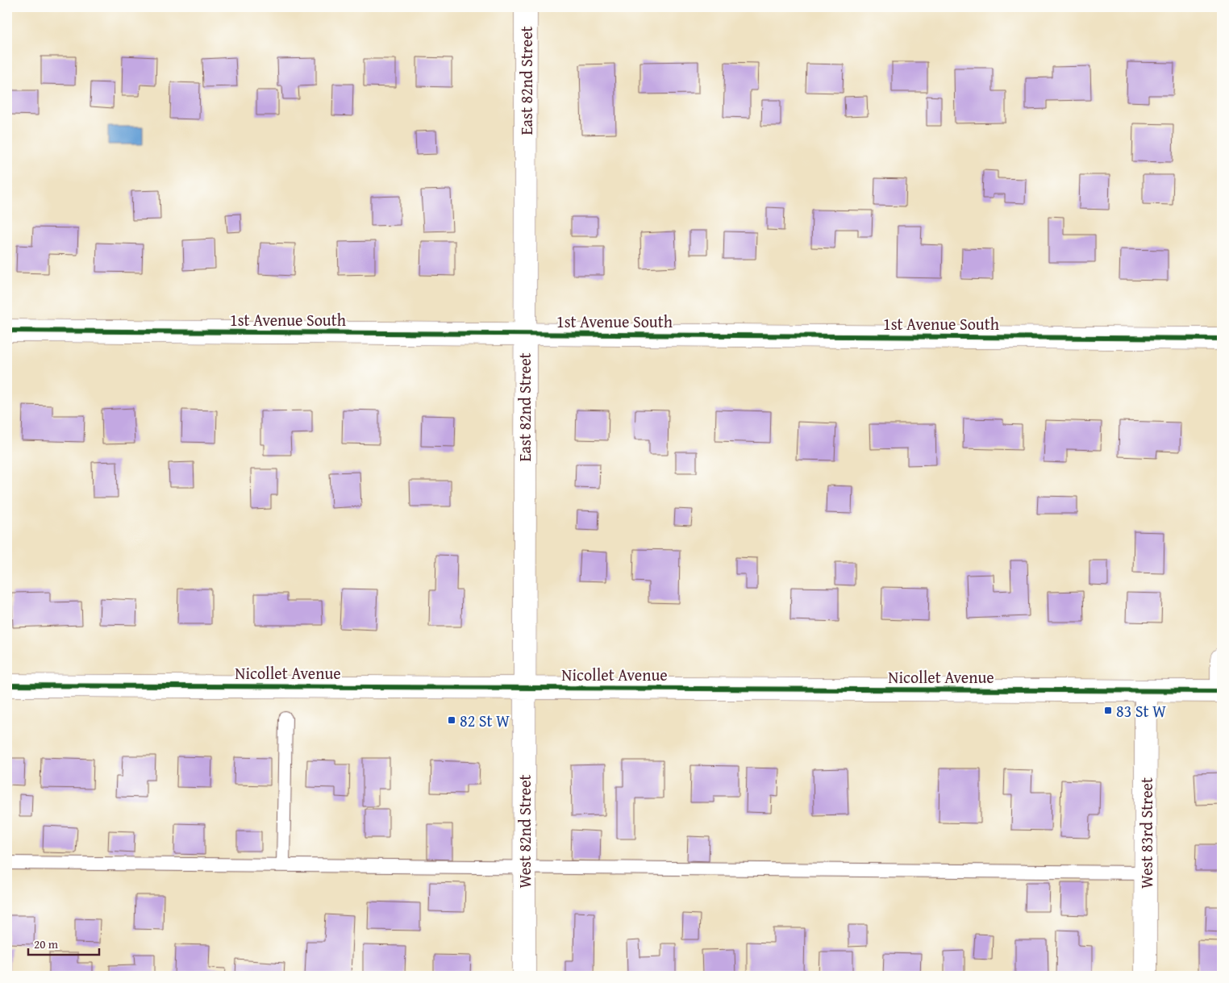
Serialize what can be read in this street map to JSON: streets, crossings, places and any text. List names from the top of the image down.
{
  "streets": {
    "street": [
      "East 82nd Street",
      "1st Avenue South",
      "Nicollet Avenue",
      "West 82nd Street",
      "West 83rd Street"
    ]
  },
  "crossings": [
    ["East 82nd Street", "1st Avenue South"],
    ["East 82nd Street", "Nicollet Avenue"],
    ["East 82nd Street", "West 82nd Street"],
    ["Nicollet Avenue", "West 82nd Street"],
    ["Nicollet Avenue", "West 83rd Street"]
  ],
  "places": {
    "transit": ["83 St W", "82 St W"]
  },
  "scale_bar": "20 m"
}
